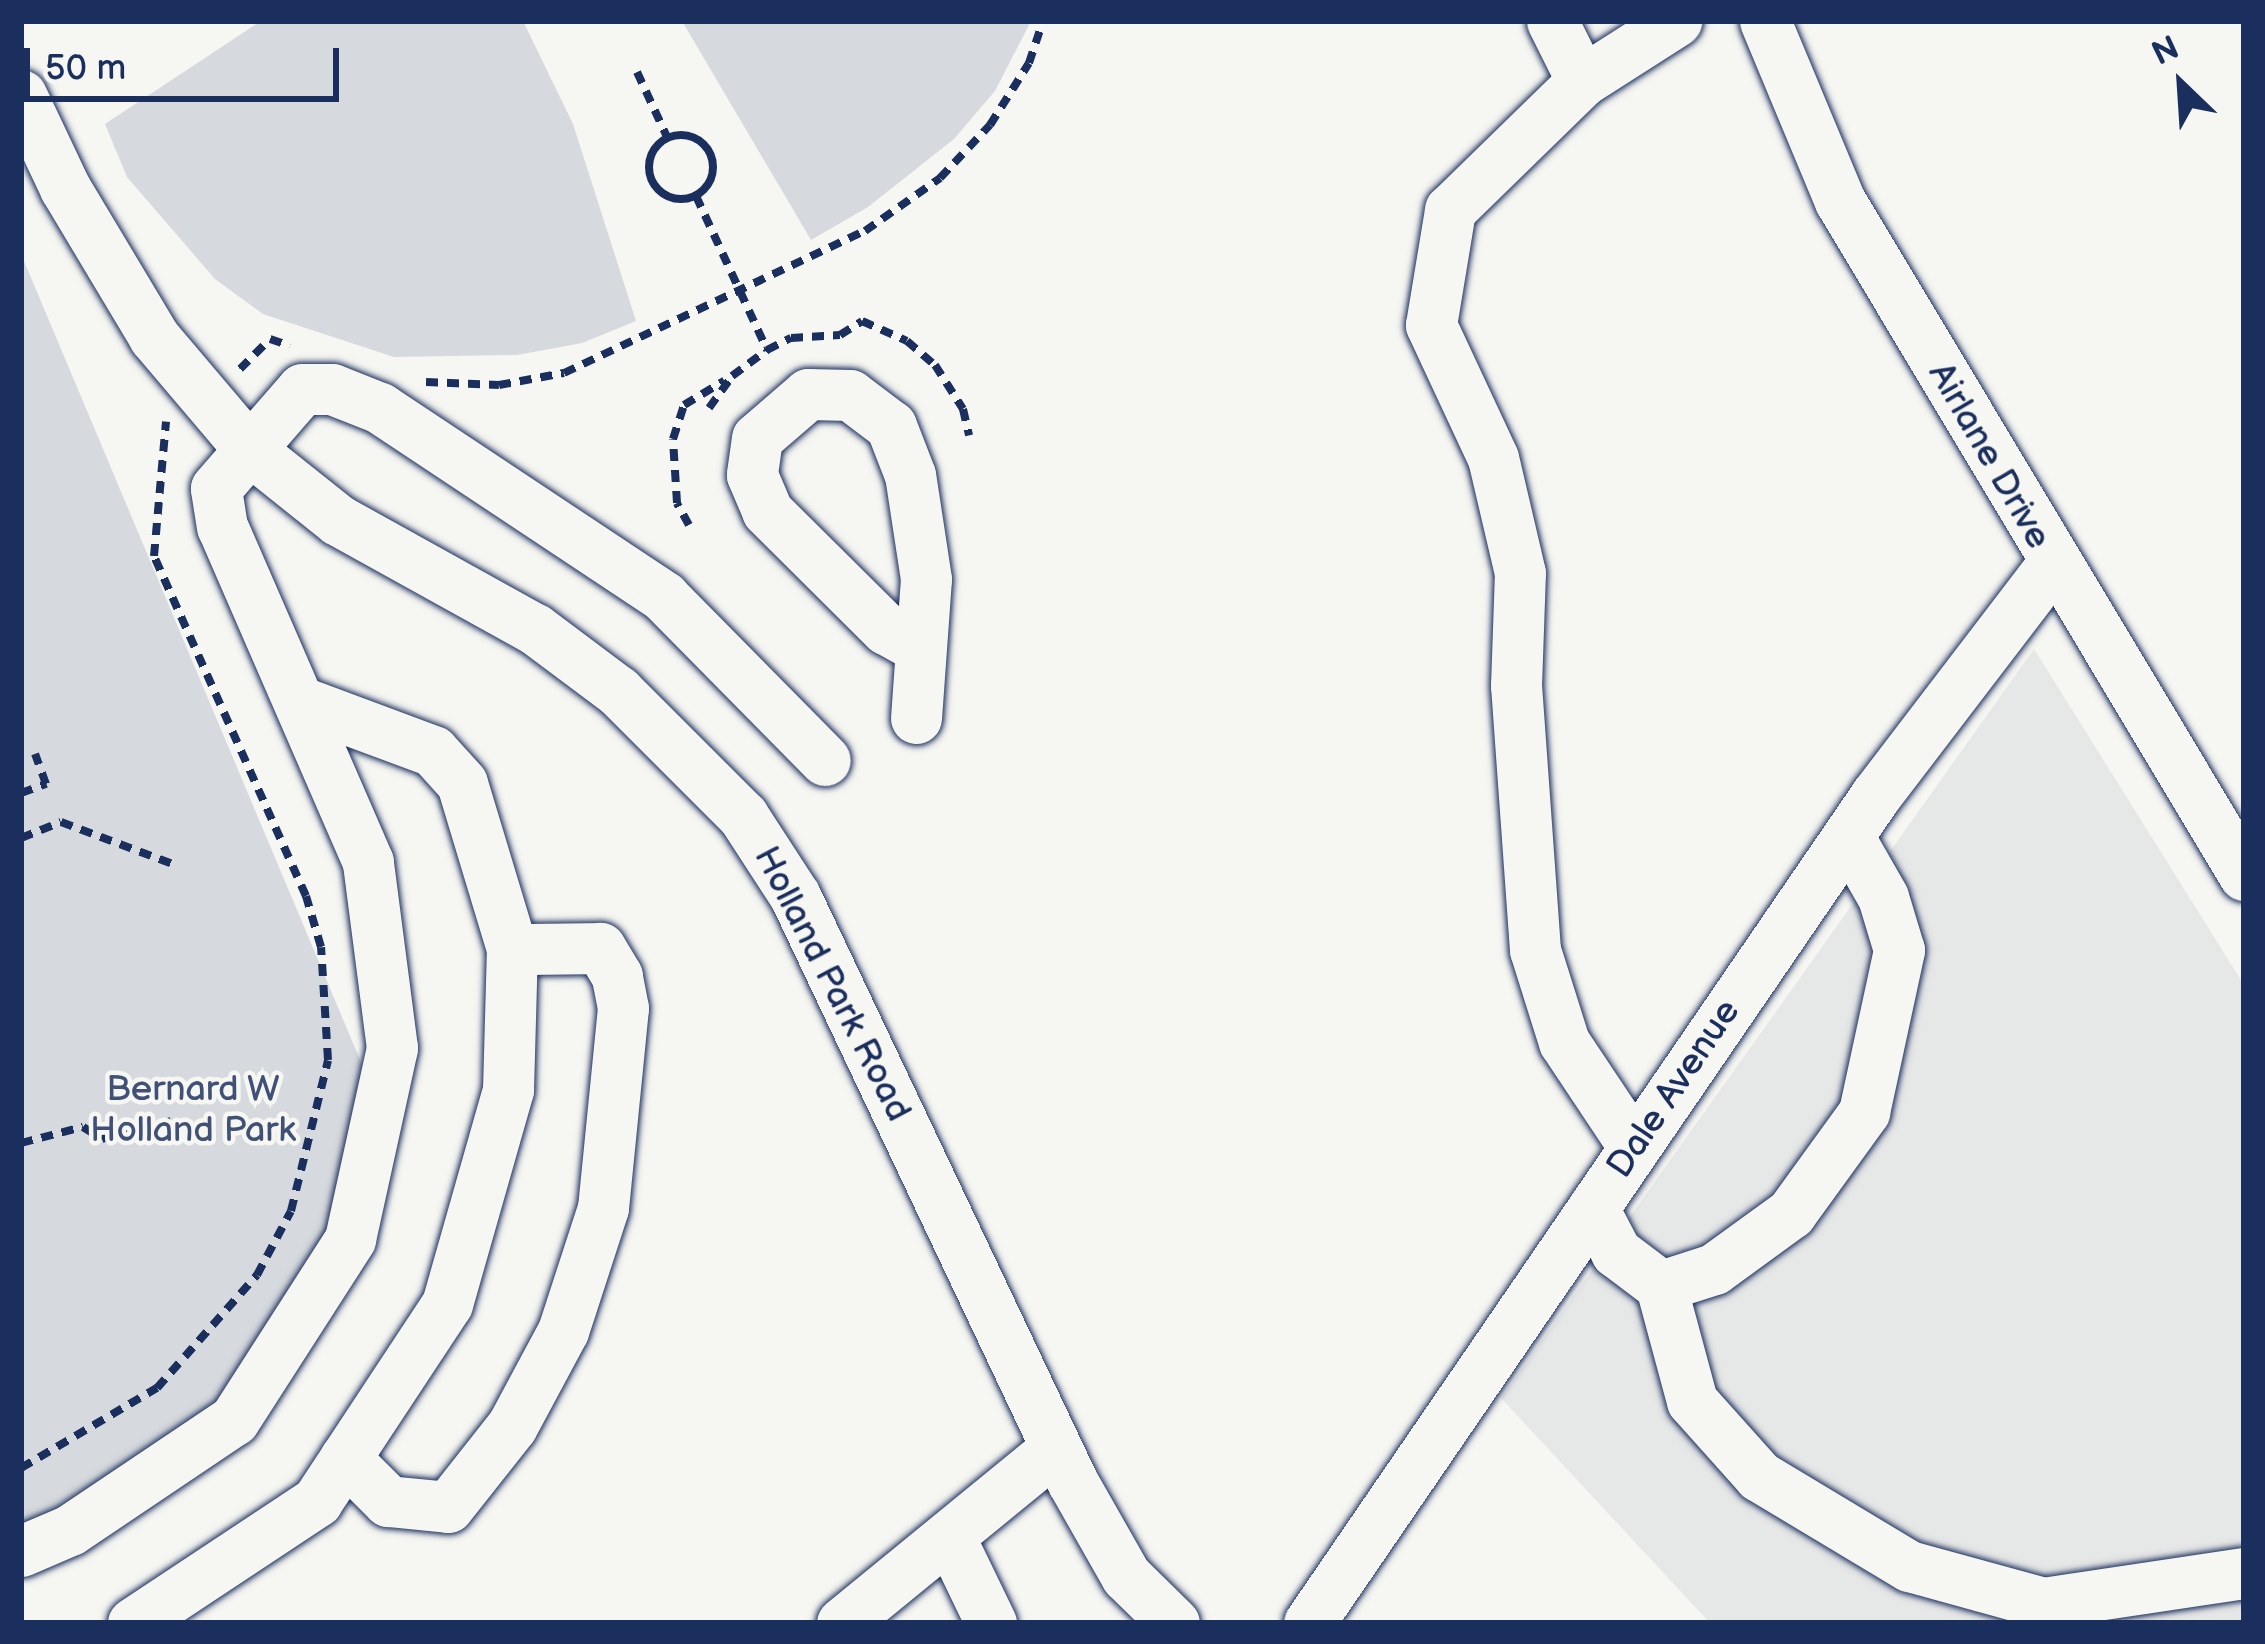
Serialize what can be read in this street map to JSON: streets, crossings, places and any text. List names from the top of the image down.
{
  "streets": {
    "street": ["Airlane Drive", "Holland Park Road", "Dale Avenue"]
  },
  "crossings": [
    ["Airlane Drive", "Dale Avenue"]
  ],
  "parks": ["Bernard W Holland Park"],
  "scale_bar": "50 m",
  "north": "top left"
}
